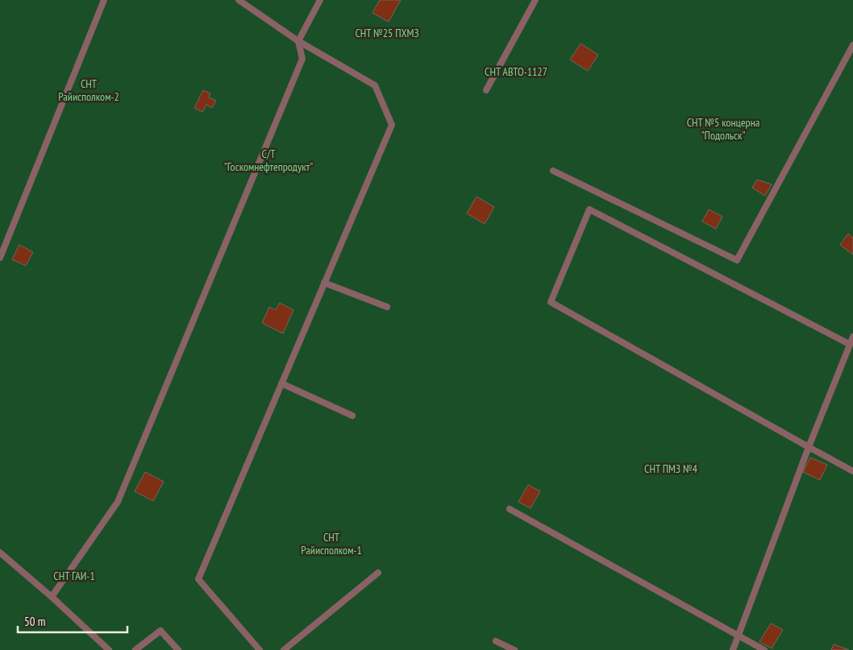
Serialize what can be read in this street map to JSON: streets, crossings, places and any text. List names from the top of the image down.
{
  "parks": [
    "СНТ №25 ПХМЗ",
    "СНТ АВТО-1127",
    "СНТ Райисполком-2",
    "СНТ №5 концерна \"Подольск\"",
    "С/Т \"Госкомнефтепродукт\"",
    "СНТ ПМЗ №4",
    "СНТ Райисполком-1",
    "СНТ ГАИ-1"
  ],
  "scale_bar": "50 m"
}
